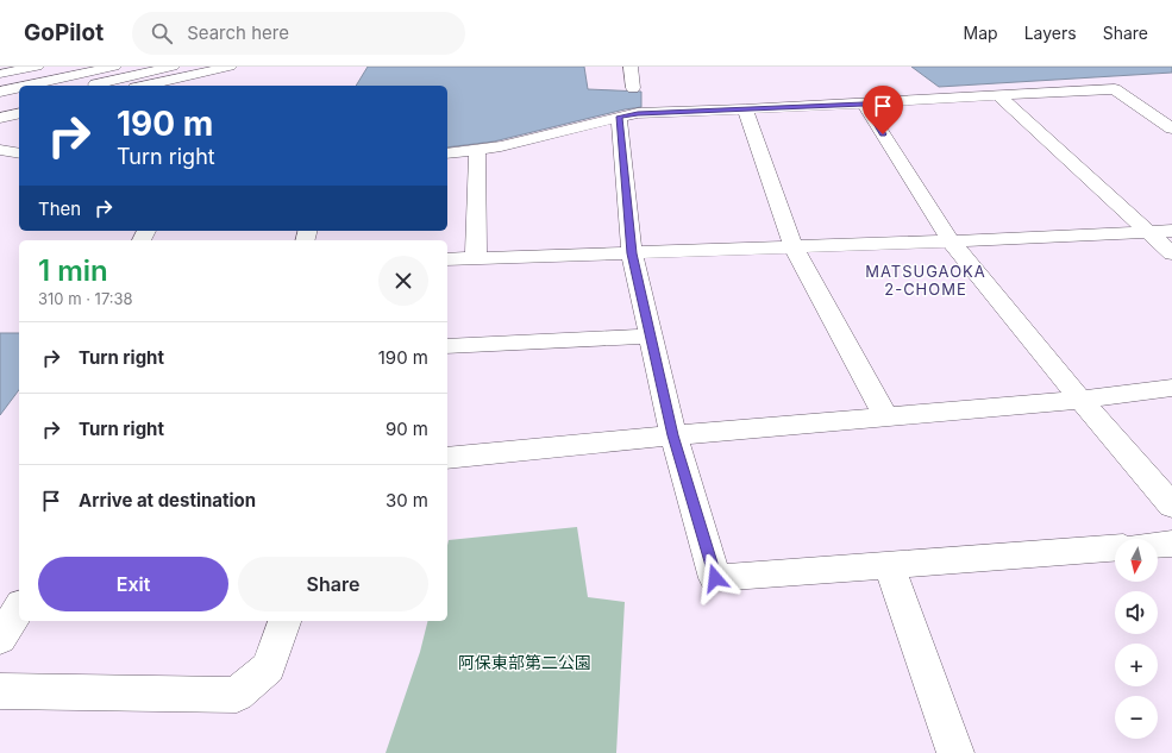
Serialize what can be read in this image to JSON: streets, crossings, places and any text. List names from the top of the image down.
{
  "districts": ["MATSUGAOKA 2-CHOME"],
  "parks": ["阿保東部第二公園"],
  "north": "bottom",
  "page": {
    "header": "GoPilot",
    "search": "Search here",
    "nav": ["Map", "Layers", "Share"],
    "turn": ["190 m", "Turn right"],
    "then": "Then",
    "heading": ["1 min", "310 m · 17:38"],
    "list": [
      {
        "name": "Turn right",
        "value": "190 m"
      },
      {
        "name": "Turn right",
        "value": "90 m"
      },
      {
        "name": "Arrive at destination",
        "value": "30 m"
      }
    ],
    "map_buttons": ["+", "−"],
    "buttons": ["Exit", "Share"]
  }
}
